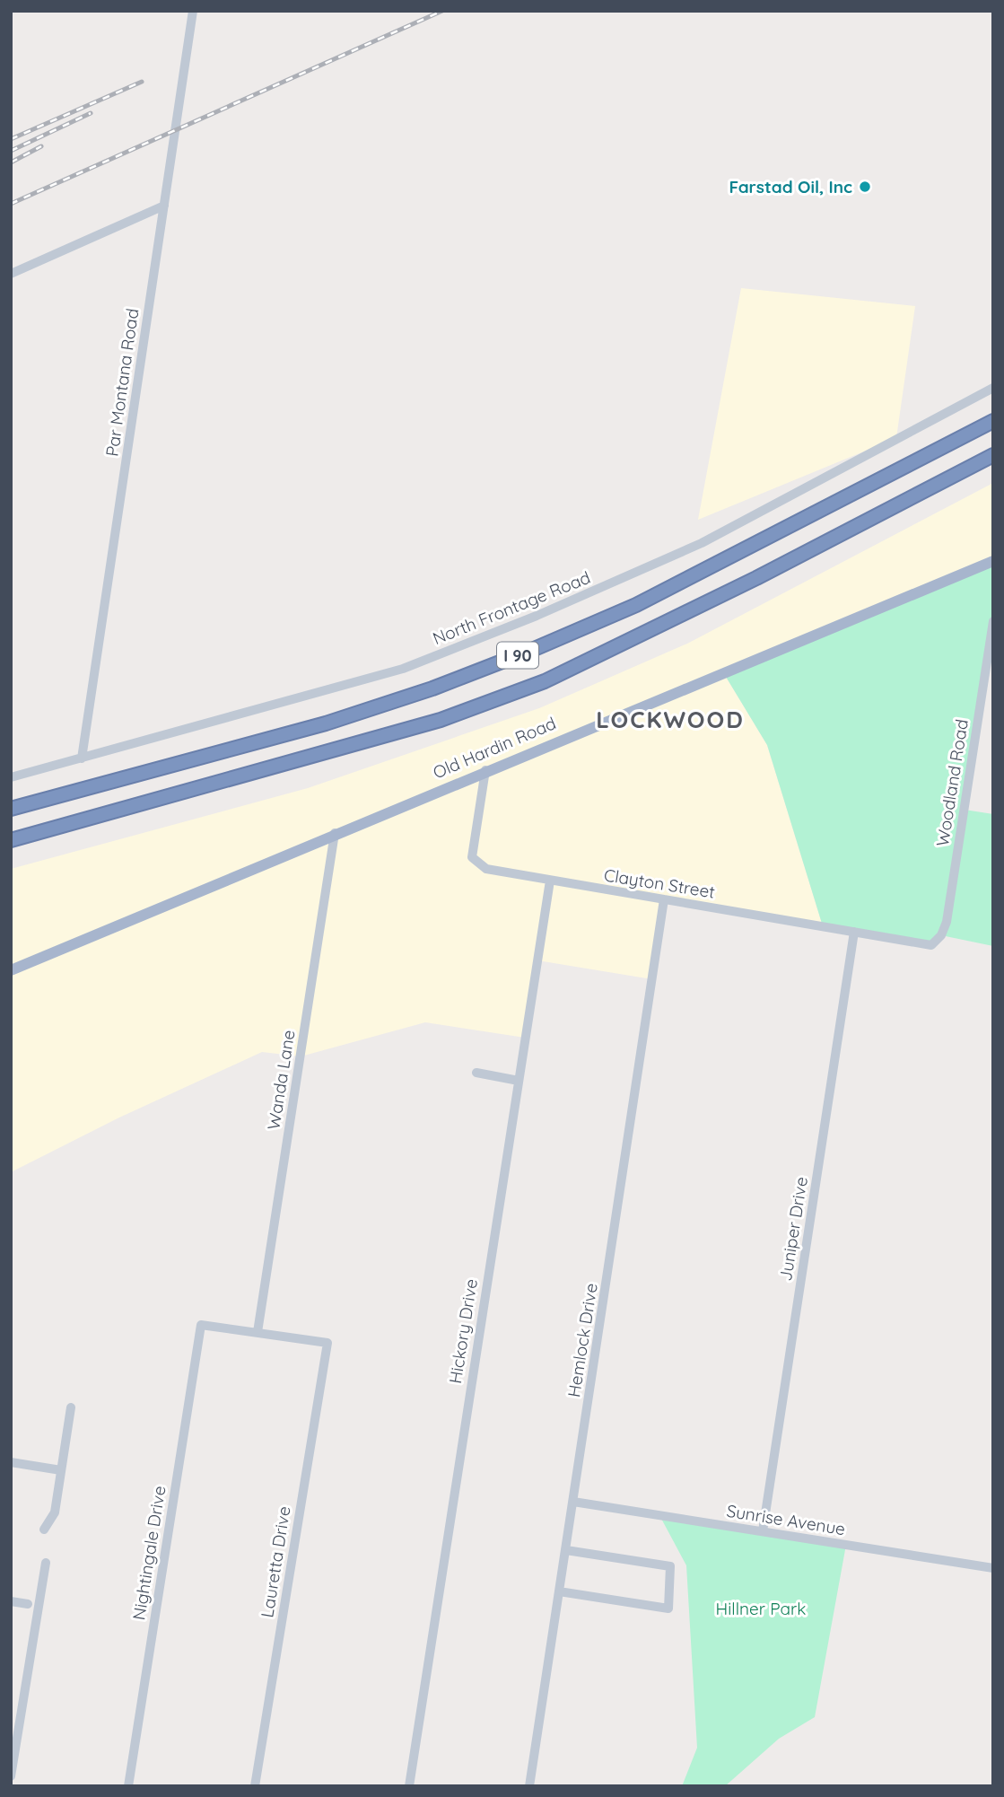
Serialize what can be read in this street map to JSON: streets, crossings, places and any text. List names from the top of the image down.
{
  "streets": {
    "highway": ["I 90"],
    "main road": ["Old Hardin Road"],
    "street": [
      "Par Montana Road",
      "North Frontage Road",
      "Woodland Road",
      "Clayton Street",
      "Wanda Lane",
      "Juniper Drive",
      "Hickory Drive",
      "Hemlock Drive",
      "Sunrise Avenue",
      "Nightingale Drive",
      "Lauretta Drive"
    ]
  },
  "crossings": [
    ["Par Montana Road", "North Frontage Road"],
    ["Old Hardin Road", "Clayton Street"],
    ["Old Hardin Road", "Wanda Lane"],
    ["Woodland Road", "Clayton Street"],
    ["Clayton Street", "Juniper Drive"],
    ["Clayton Street", "Hickory Drive"],
    ["Clayton Street", "Hemlock Drive"],
    ["Wanda Lane", "Nightingale Drive"],
    ["Wanda Lane", "Lauretta Drive"],
    ["Juniper Drive", "Sunrise Avenue"],
    ["Hemlock Drive", "Sunrise Avenue"],
    ["Nightingale Drive", "Lauretta Drive"]
  ],
  "districts": ["LOCKWOOD"],
  "parks": ["Hillner Park"],
  "places": ["Farstad Oil, Inc"]
}
